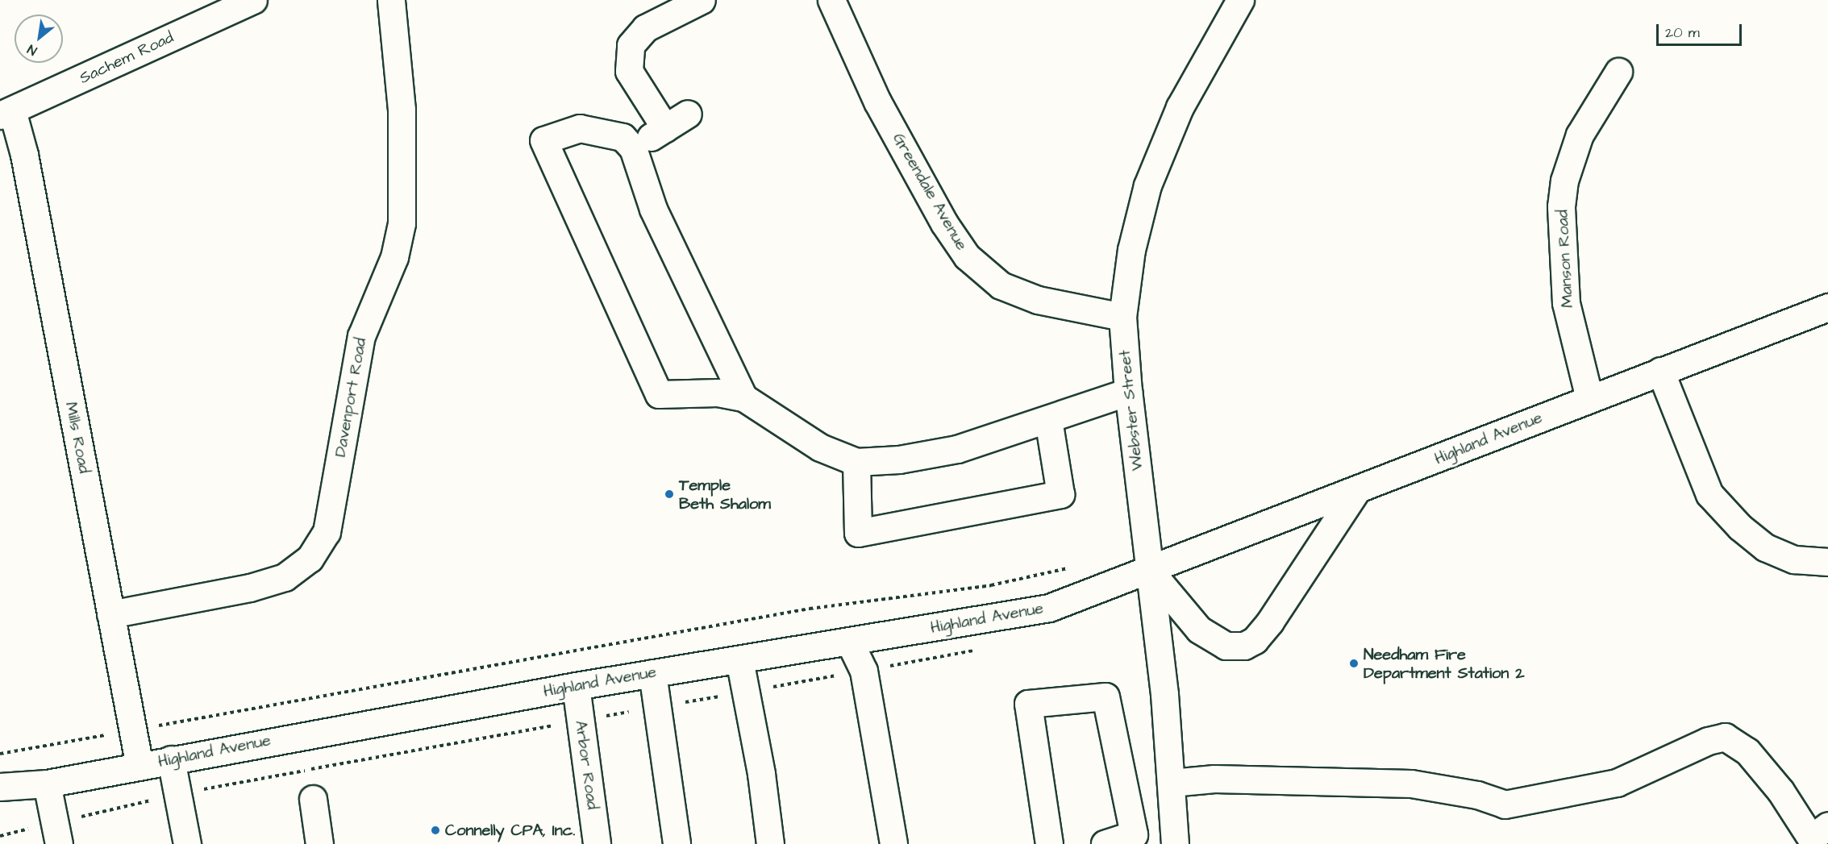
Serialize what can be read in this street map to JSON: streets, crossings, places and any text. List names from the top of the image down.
{
  "streets": {
    "street": [
      "Sachem Road",
      "Greendale Avenue",
      "Manson Road",
      "Davenport Road",
      "Webster Street",
      "Mills Road",
      "Highland Avenue",
      "Arbor Road"
    ]
  },
  "crossings": [
    ["Sachem Road", "Mills Road"],
    ["Greendale Avenue", "Webster Street"],
    ["Manson Road", "Highland Avenue"],
    ["Davenport Road", "Mills Road"],
    ["Webster Street", "Highland Avenue"],
    ["Mills Road", "Highland Avenue"],
    ["Highland Avenue", "Arbor Road"]
  ],
  "places": ["Temple Beth Shalom", "Needham Fire Department Station 2", "Connelly CPA, Inc."],
  "scale_bar": "20 m",
  "north": "bottom left"
}
